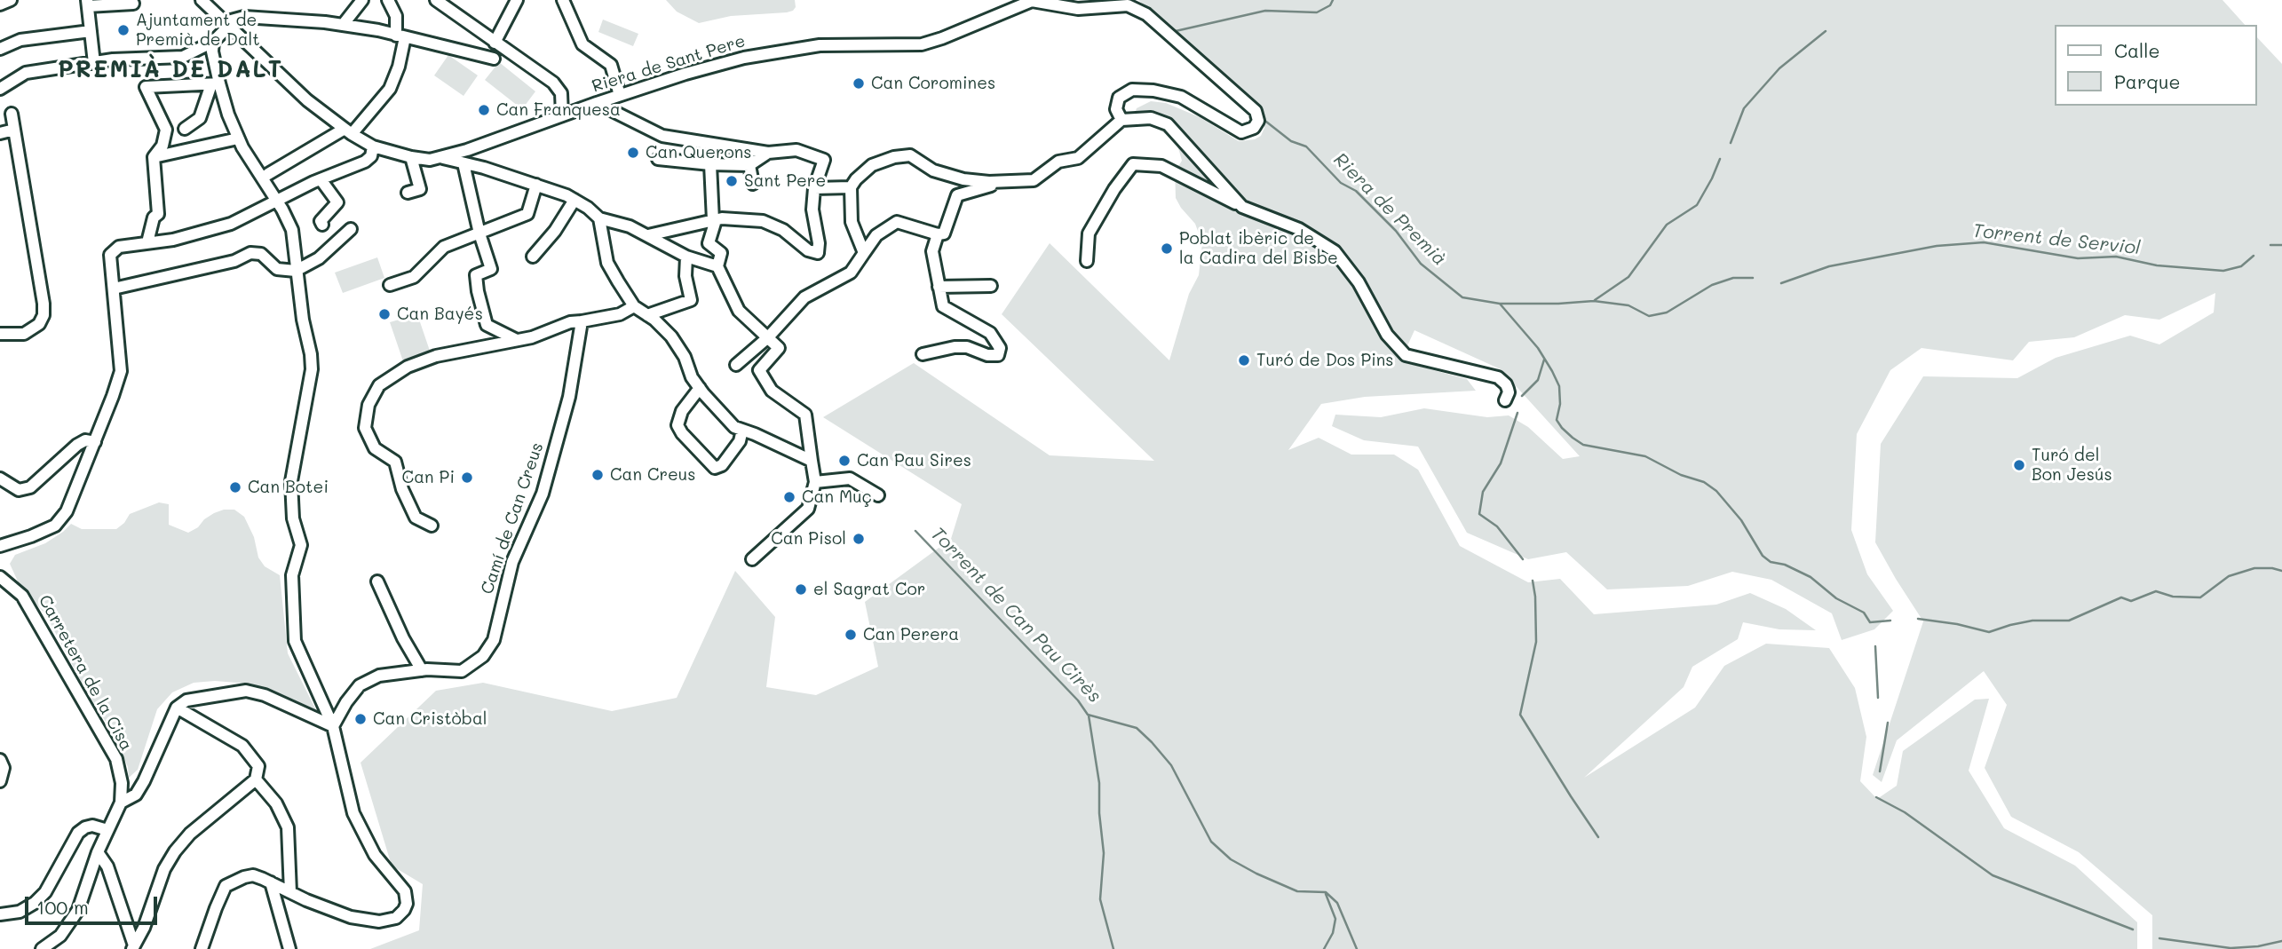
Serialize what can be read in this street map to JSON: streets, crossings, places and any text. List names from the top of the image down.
{
  "streets": {
    "street": ["Riera de Sant Pere", "Camí de Can Creus", "Carretera de la Cisa"]
  },
  "districts": ["PREMIÀ DE DALT"],
  "water": ["Riera de Premià", "Torrent de Serviol", "Torrent de Can Pau Cirès"],
  "places": [
    "Ajuntament de Premià de Dalt",
    "Can Coromines",
    "Can Franquesa",
    "Can Querons",
    "Sant Pere",
    "Poblat ibèric de la Cadira del Bisbe",
    "Can Bayés",
    "Turó de Dos Pins",
    "Can Pau Sires",
    "Turó del Bon Jesús",
    "Can Creus",
    "Can Pi",
    "Can Botei",
    "Can Muç",
    "Can Pisol",
    "el Sagrat Cor",
    "Can Perera",
    "Can Cristòbal"
  ],
  "legend": ["Calle", "Parque"],
  "scale_bar": "100 m"
}
